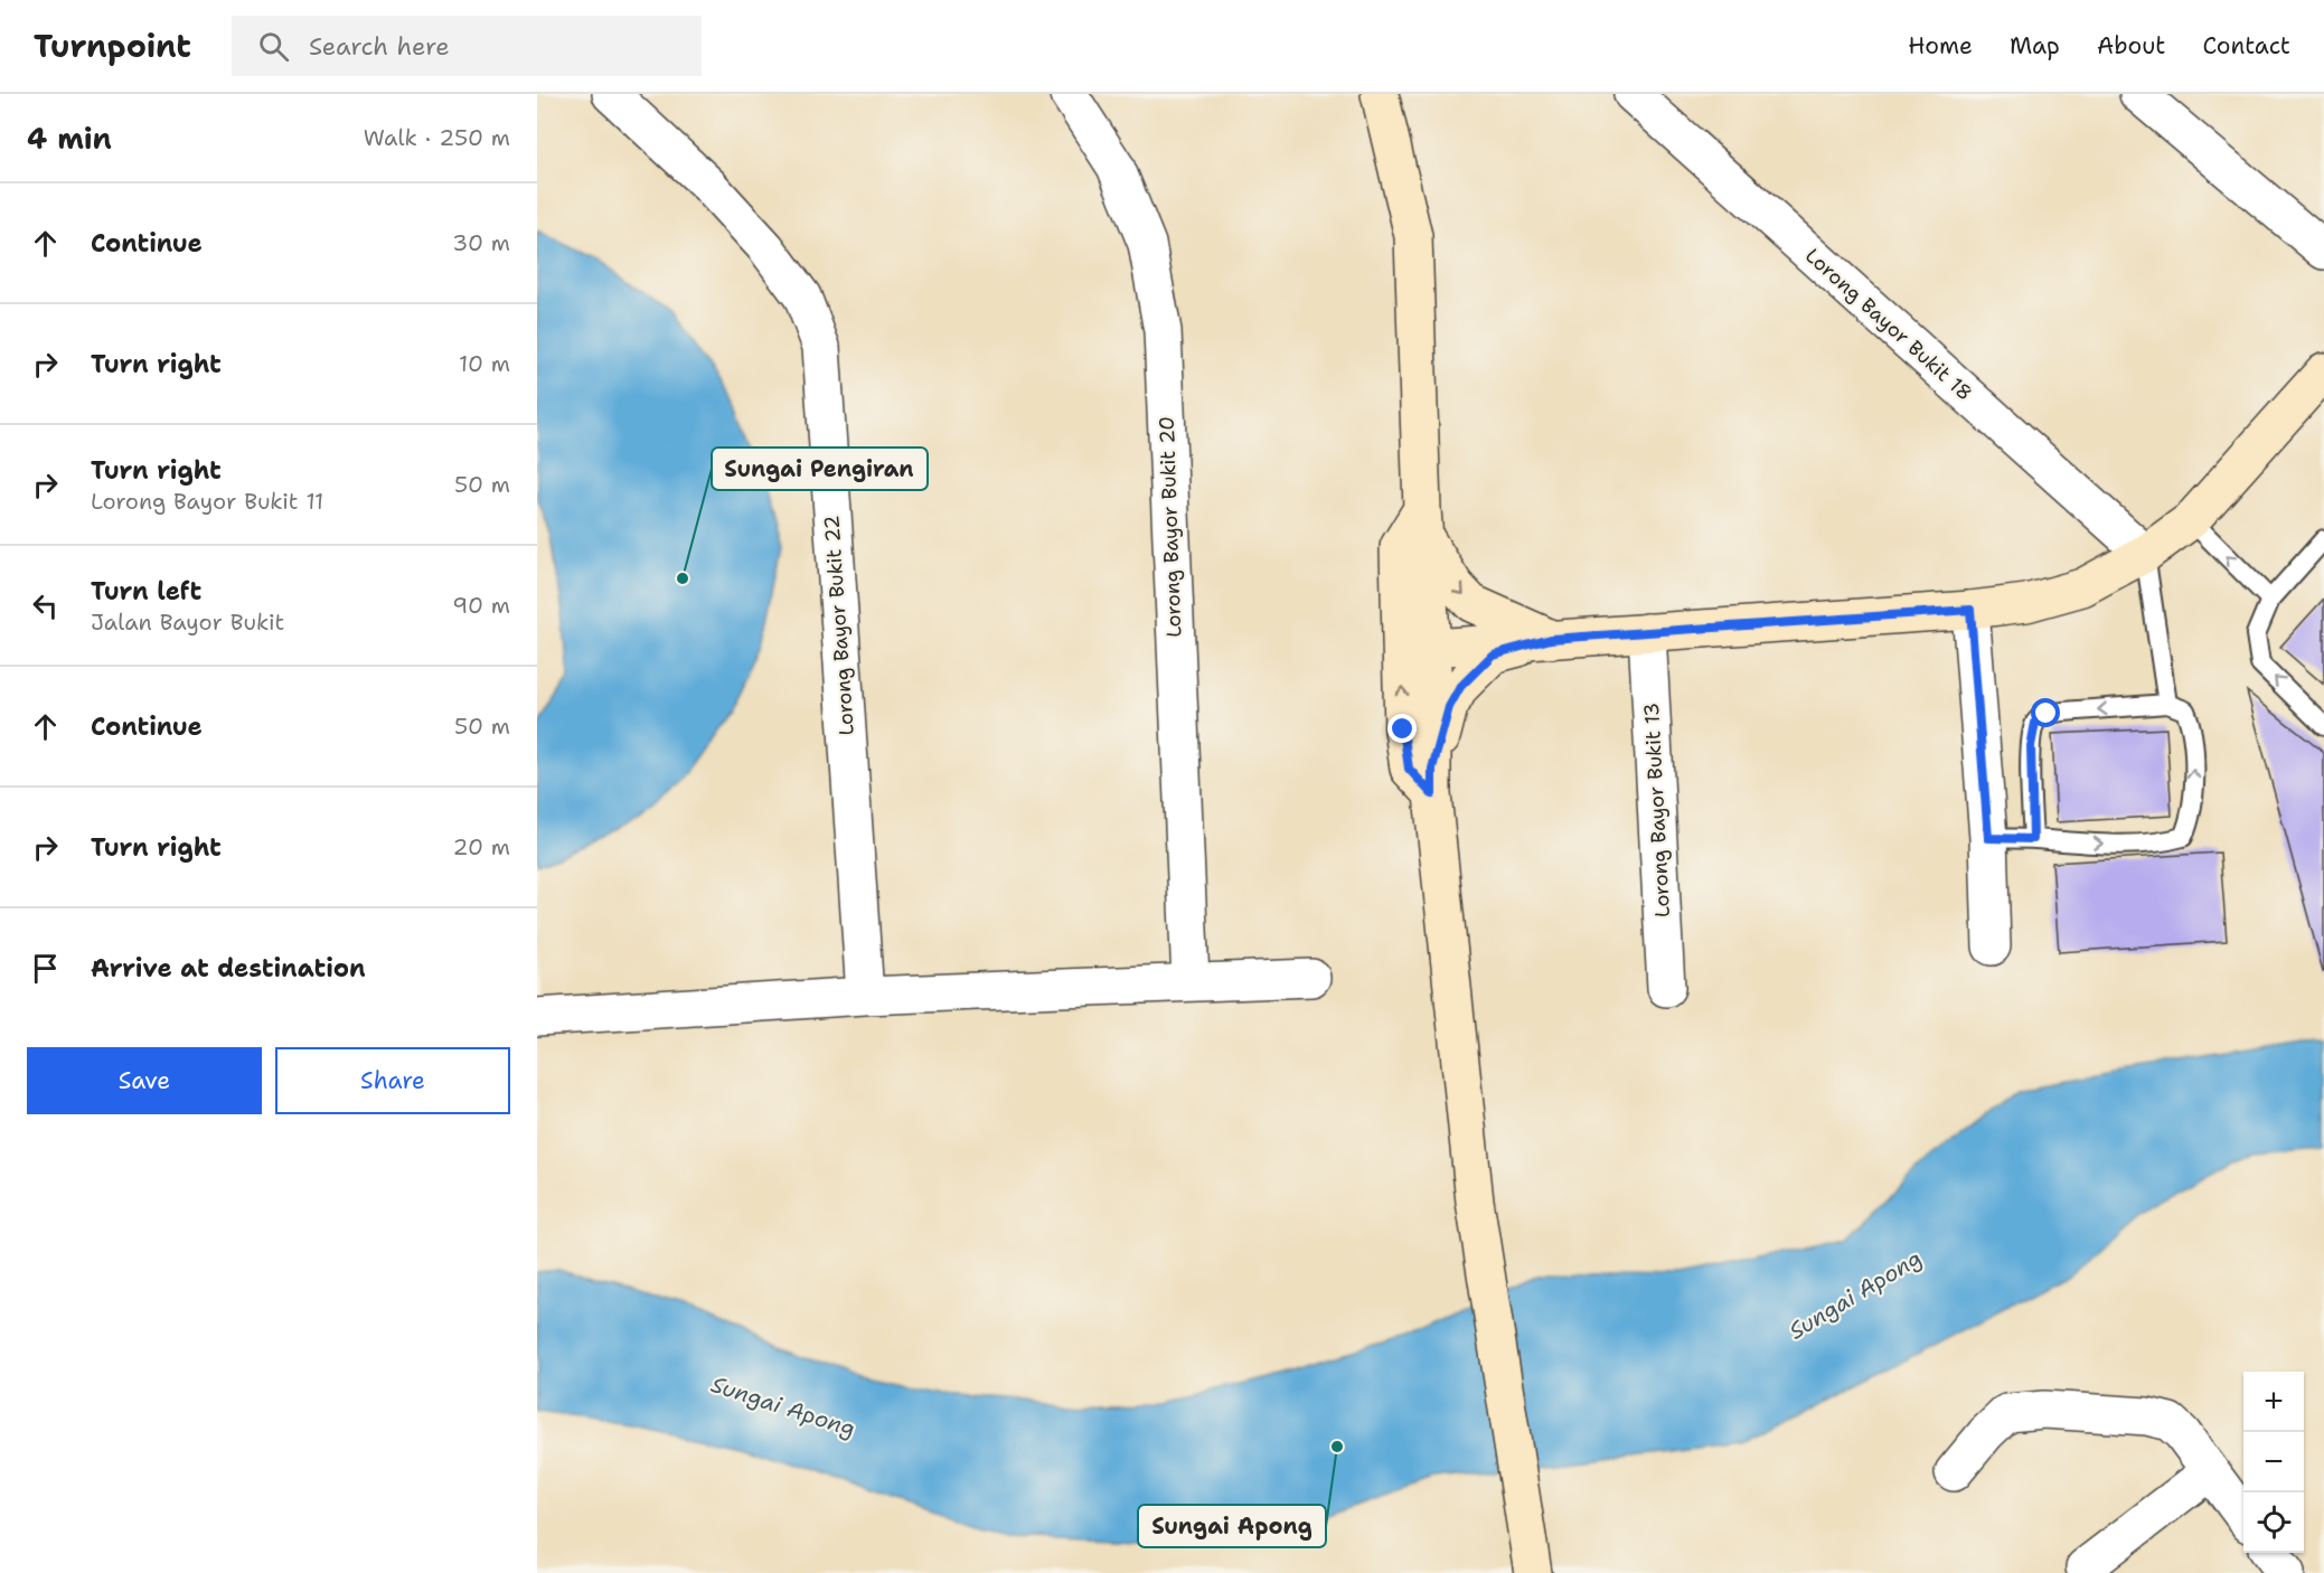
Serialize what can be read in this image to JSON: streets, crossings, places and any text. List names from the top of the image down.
{
  "streets": {
    "street": [
      "Lorong Bayor Bukit 18",
      "Lorong Bayor Bukit 20",
      "Lorong Bayor Bukit 22",
      "Lorong Bayor Bukit 13"
    ]
  },
  "water": ["Sungai Apong"],
  "places": ["Sungai Pengiran", "Sungai Apong"],
  "page": {
    "header": "Turnpoint",
    "search": "Search here",
    "nav": [
      "Home",
      "Map",
      "About",
      "Contact"
    ],
    "heading": ["4 min", "Walk · 250 m"],
    "list": [
      ["Continue", "30 m"],
      ["Turn right", "10 m"],
      ["Turn right", "Lorong Bayor Bukit 11", "50 m"],
      ["Turn left", "Jalan Bayor Bukit", "90 m"],
      ["Continue", "50 m"],
      ["Turn right", "20 m"],
      "Arrive at destination"
    ],
    "buttons": ["Save", "Share"],
    "map_buttons": ["+", "−"]
  }
}
